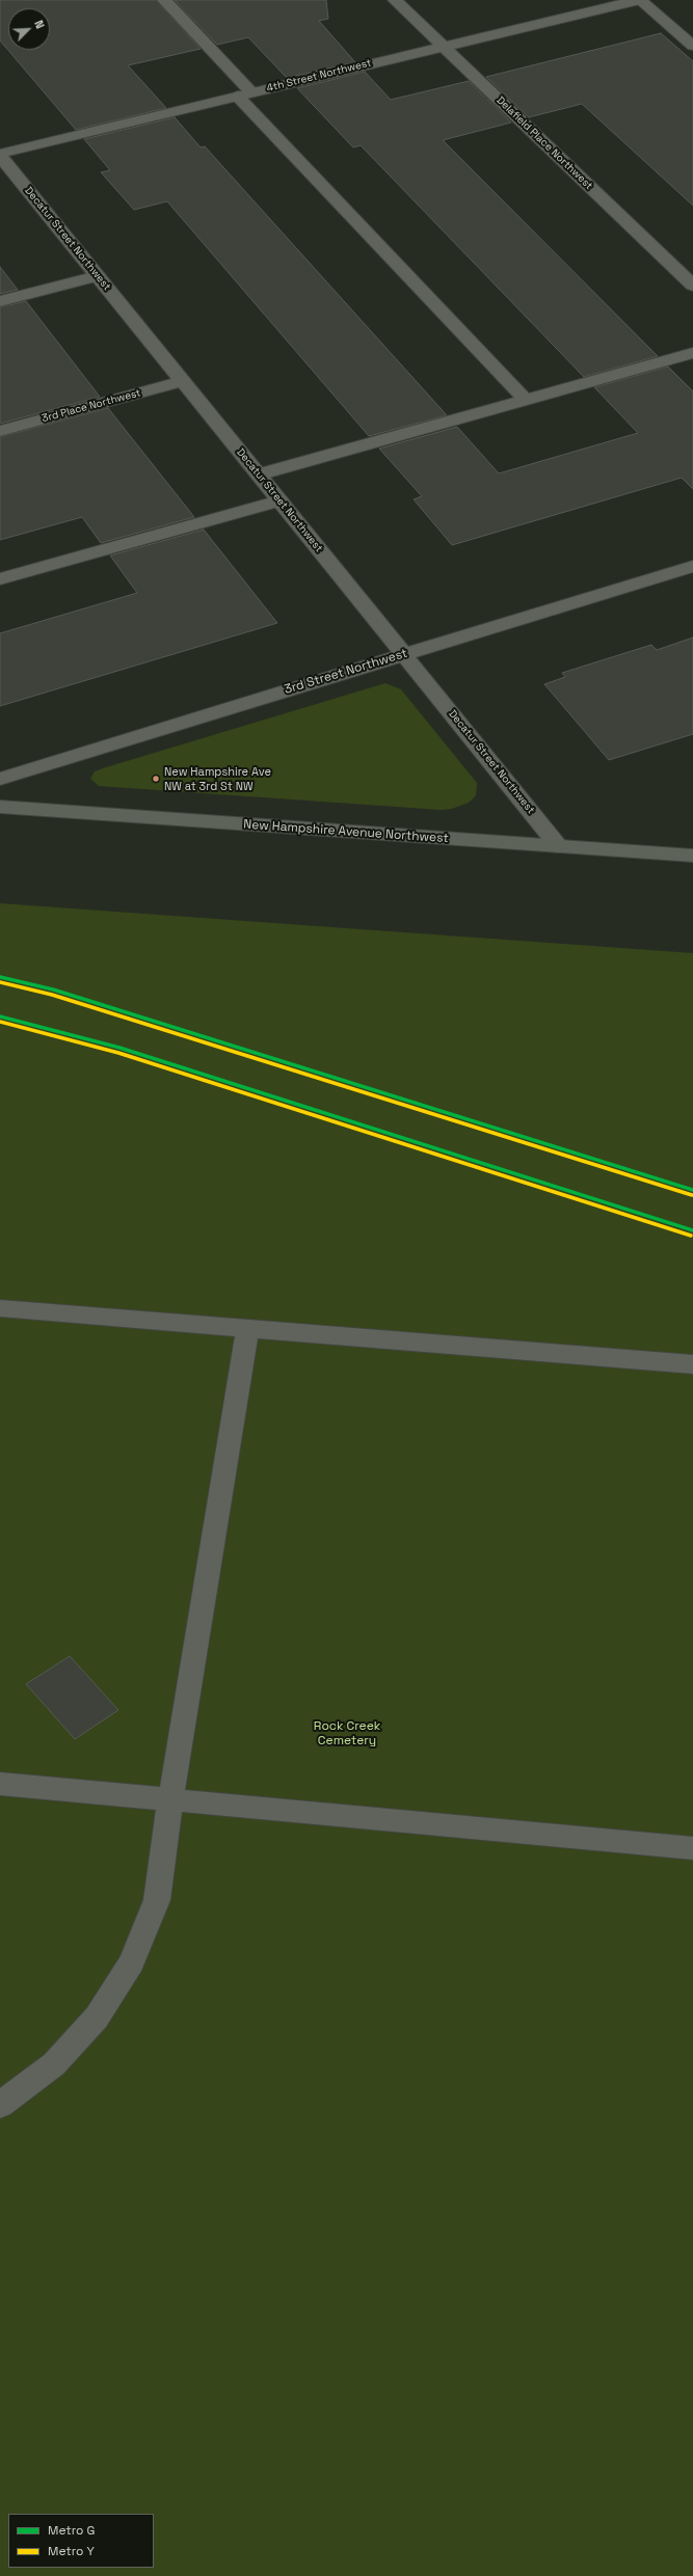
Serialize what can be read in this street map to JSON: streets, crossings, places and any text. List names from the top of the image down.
{
  "streets": {
    "main road": ["New Hampshire Avenue Northwest"],
    "street": [
      "4th Street Northwest",
      "Delafield Place Northwest",
      "Decatur Street Northwest",
      "3rd Place Northwest",
      "3rd Street Northwest"
    ]
  },
  "crossings": [
    ["4th Street Northwest", "Delafield Place Northwest"],
    ["4th Street Northwest", "Decatur Street Northwest"],
    ["Decatur Street Northwest", "3rd Place Northwest"],
    ["Decatur Street Northwest", "3rd Street Northwest"],
    ["Decatur Street Northwest", "New Hampshire Avenue Northwest"]
  ],
  "parks": ["Rock Creek Cemetery"],
  "places": ["New Hampshire Ave NW at 3rd St NW"],
  "lines": ["metro line G", "metro line Y"],
  "legend": ["Metro G", "Metro Y"],
  "north": "top right"
}
